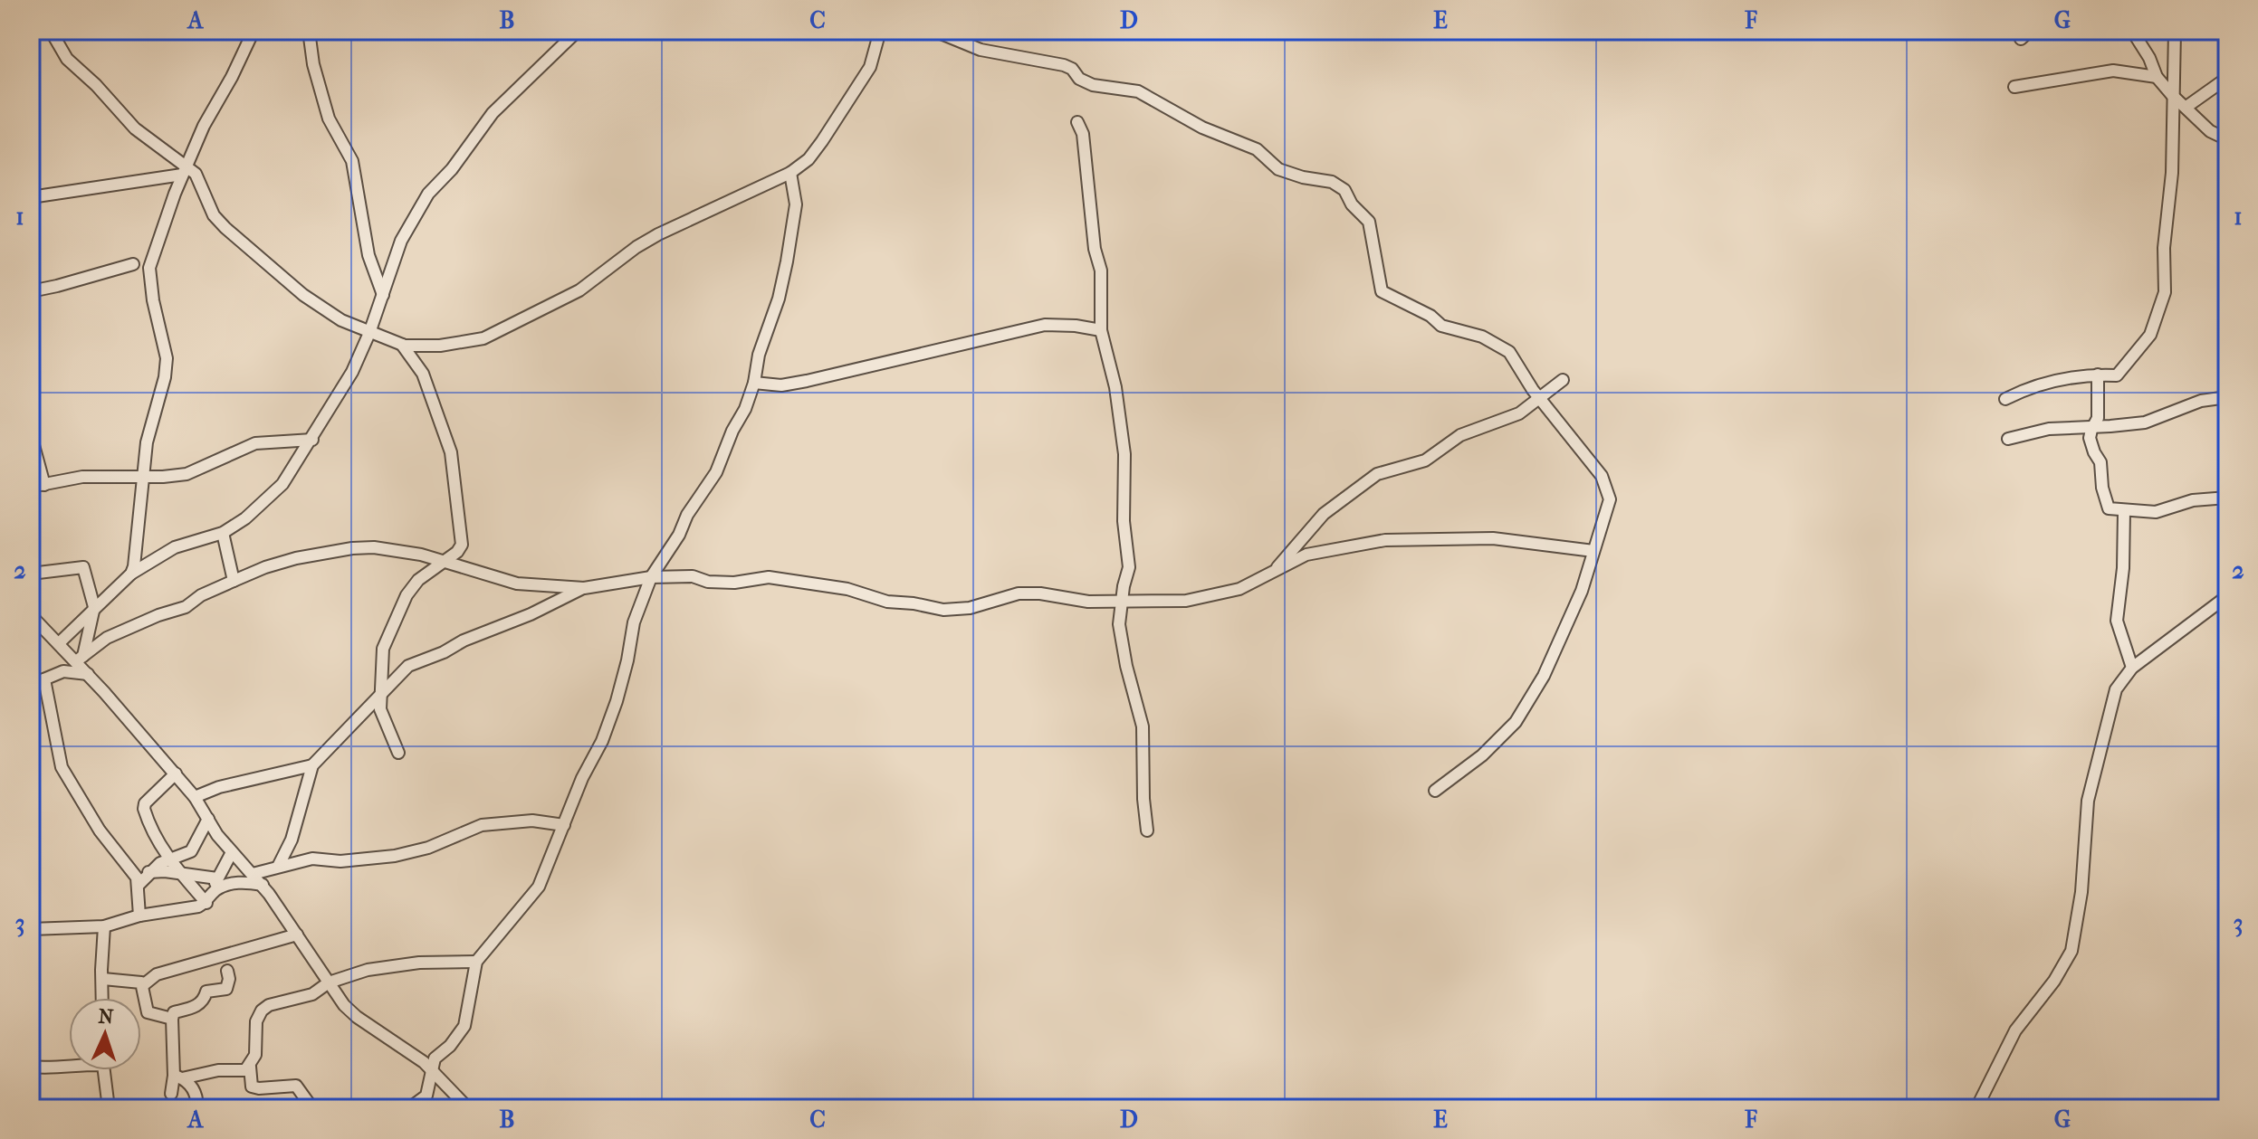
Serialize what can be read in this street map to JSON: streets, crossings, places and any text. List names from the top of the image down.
{
  "north": "top",
  "grid": {
    "columns": [
      "A",
      "B",
      "C",
      "D",
      "E",
      "F",
      "G"
    ],
    "rows": ["1", "2", "3"]
  }
}
